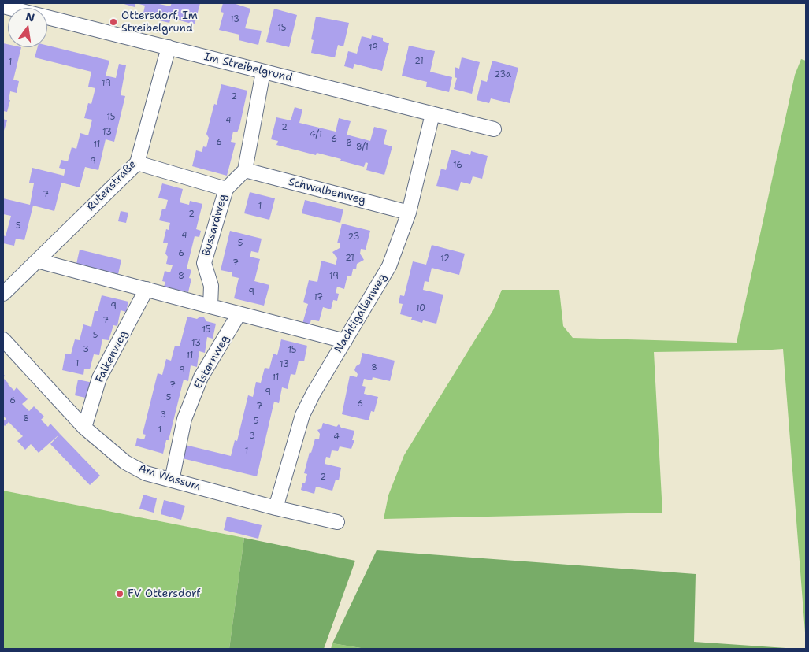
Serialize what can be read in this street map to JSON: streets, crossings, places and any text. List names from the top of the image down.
{
  "streets": {
    "street": [
      "Im Streibelgrund",
      "Rutenstraße",
      "Schwalbenweg",
      "Bussardweg",
      "Nachtigallenweg",
      "Falkenweg",
      "Elsternweg",
      "Am Wassum"
    ]
  },
  "crossings": [
    ["Im Streibelgrund", "Rutenstraße"],
    ["Im Streibelgrund", "Nachtigallenweg"],
    ["Rutenstraße", "Bussardweg"],
    ["Schwalbenweg", "Nachtigallenweg"],
    ["Nachtigallenweg", "Am Wassum"],
    ["Falkenweg", "Am Wassum"],
    ["Elsternweg", "Am Wassum"]
  ],
  "places": ["Ottersdorf, Im Streibelgrund", "FV Ottersdorf"],
  "house_numbers": [
    "13",
    "15",
    "19",
    "21",
    "1",
    "23a",
    "19",
    "2",
    "15",
    "4",
    "2",
    "13",
    "4/1",
    "6",
    "6",
    "8",
    "11",
    "8/1",
    "9",
    "16",
    "7",
    "1",
    "2",
    "5",
    "4",
    "23",
    "5",
    "6",
    "21",
    "12",
    "7",
    "8",
    "19",
    "9",
    "17",
    "9",
    "10",
    "7",
    "15",
    "5",
    "13",
    "3",
    "15",
    "11",
    "1",
    "13",
    "8",
    "9",
    "11",
    "7",
    "9",
    "5",
    "6",
    "6",
    "7",
    "3",
    "8",
    "5",
    "1",
    "3",
    "4",
    "1",
    "2"
  ],
  "north": "top"
}
